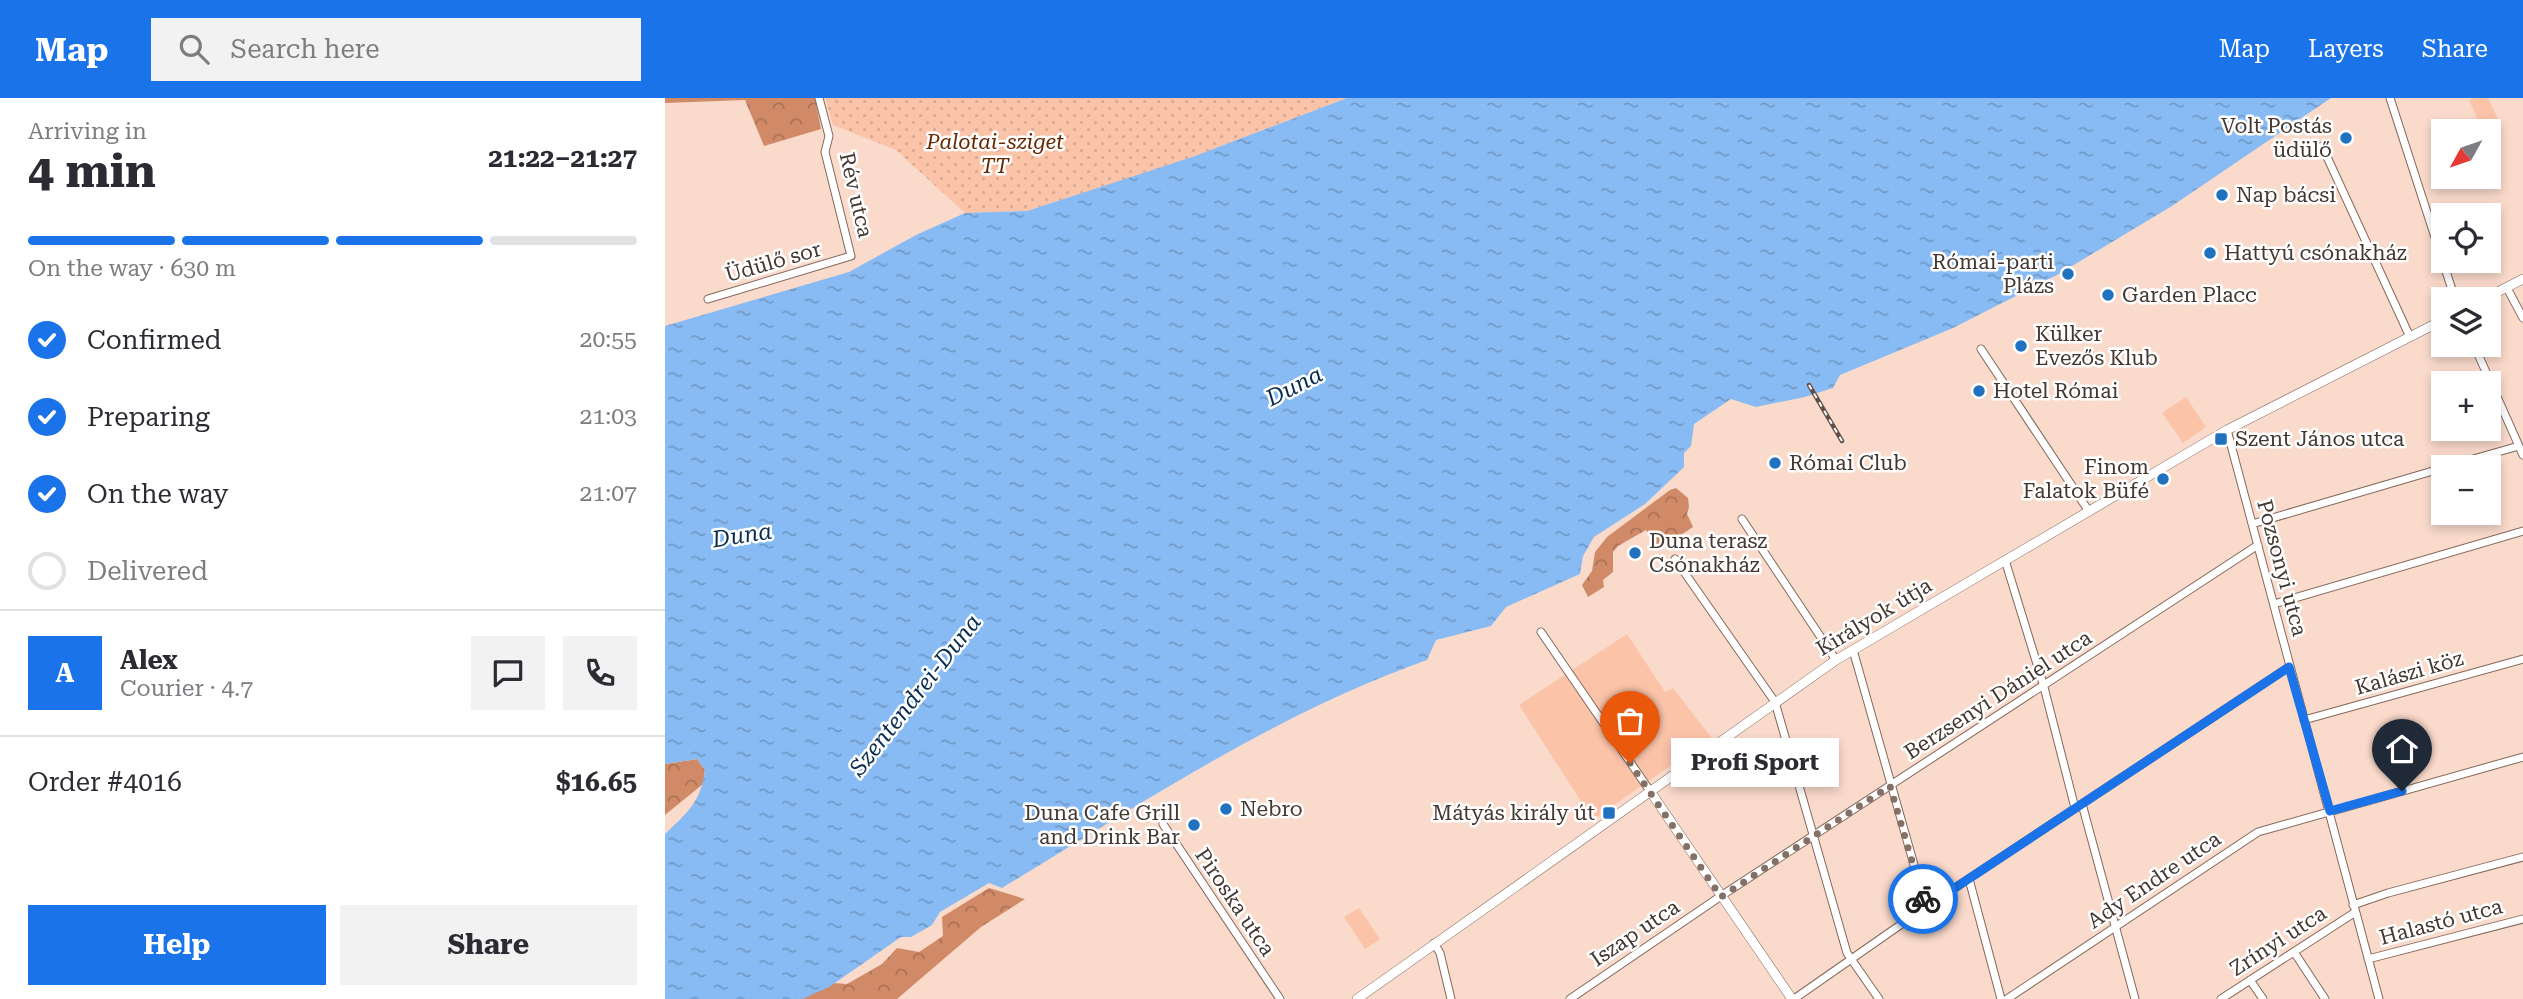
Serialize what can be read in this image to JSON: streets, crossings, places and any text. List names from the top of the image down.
{
  "streets": {
    "street": [
      "Rév utca",
      "Üdülő sor",
      "Pozsonyi utca",
      "Királyok útja",
      "Kalászi köz",
      "Berzsenyi Dániel utca",
      "Ady Endre utca",
      "Piroska utca",
      "Halastó utca",
      "Iszap utca",
      "Zrínyi utca"
    ]
  },
  "crossings": [
    ["Rév utca", "Üdülő sor"],
    ["Pozsonyi utca", "Királyok útja"],
    ["Pozsonyi utca", "Kalászi köz"],
    ["Pozsonyi utca", "Berzsenyi Dániel utca"],
    ["Pozsonyi utca", "Ady Endre utca"],
    ["Pozsonyi utca", "Halastó utca"],
    ["Pozsonyi utca", "Zrínyi utca"],
    ["Berzsenyi Dániel utca", "Iszap utca"]
  ],
  "water": ["Duna", "Szentendrei-Duna"],
  "parks": ["Palotai-sziget TT"],
  "places": {
    "other": [
      "Volt Postás üdülő",
      "Nap bácsi",
      "Hattyú csónakház",
      "Római-parti Plázs",
      "Garden Placc",
      "Külker Evezős Klub",
      "Hotel Római",
      "Római Club",
      "Finom Falatok Büfé",
      "Duna terasz Csónakház",
      "Profi Sport",
      "Nebro",
      "Duna Cafe Grill and Drink Bar"
    ],
    "transit": ["Szent János utca", "Mátyás király út"]
  },
  "north": "bottom left",
  "page": {
    "header": "Map",
    "search": "Search here",
    "nav": ["Map", "Layers", "Share"],
    "heading": ["4 min", "Arriving in", "21:22–21:27"],
    "panel": [
      "Alex",
      "Courier · 4.7",
      "Order #4016",
      "$16.65"
    ],
    "map_buttons": ["+", "−"],
    "bar": "On the way · 630 m",
    "list": [
      ["Confirmed", "20:55"],
      ["Preparing", "21:03"],
      ["On the way", "21:07"],
      "Delivered"
    ],
    "round": "A",
    "bubble": "Profi Sport",
    "buttons": ["Help", "Share"]
  }
}
